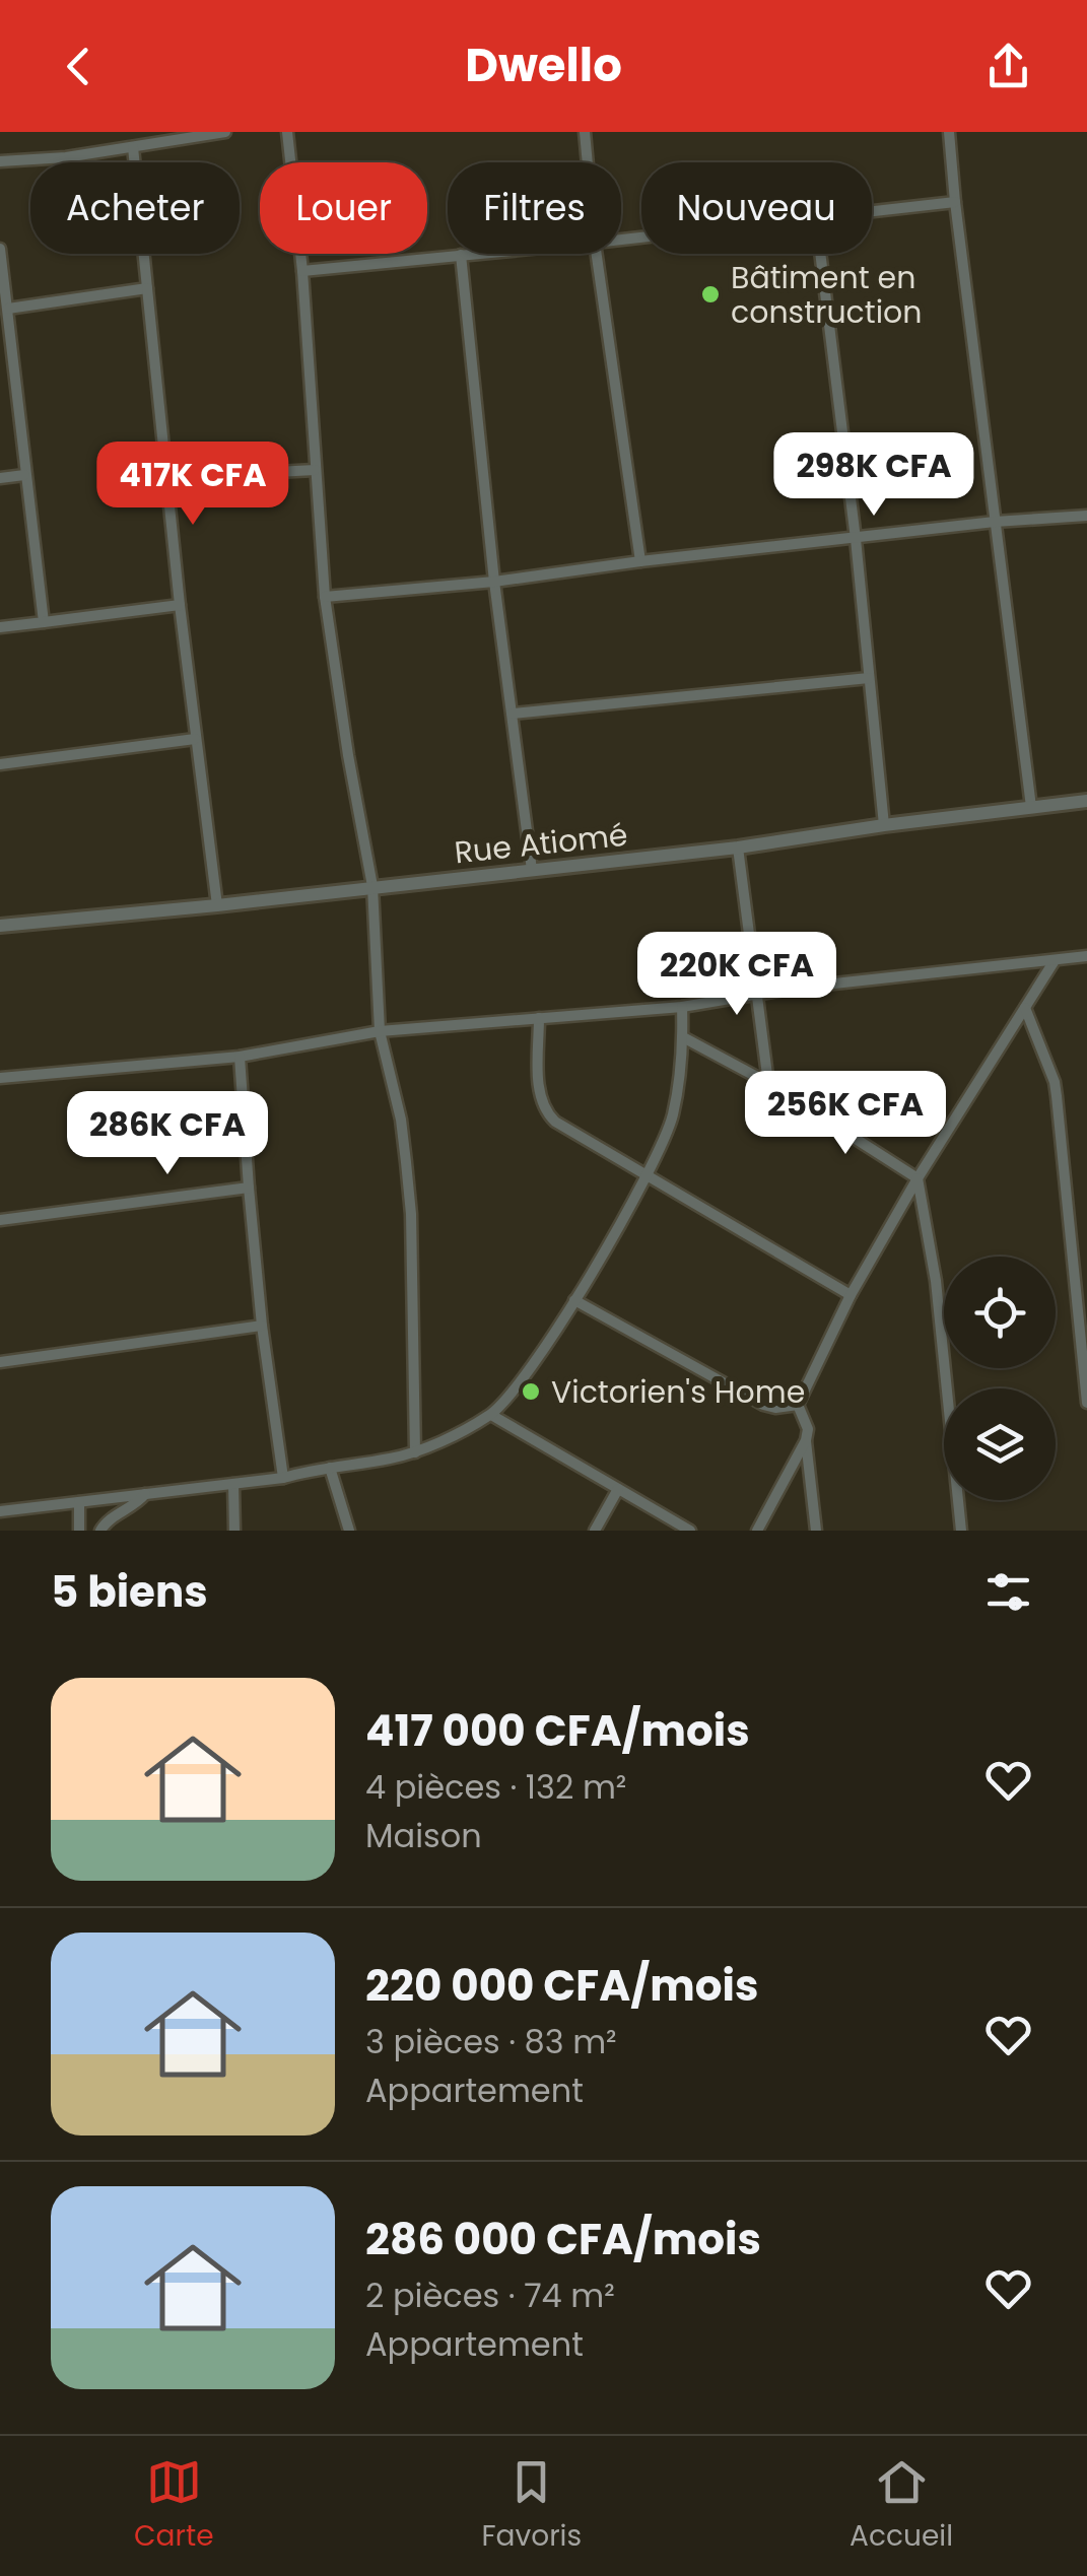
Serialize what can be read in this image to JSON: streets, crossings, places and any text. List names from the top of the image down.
{
  "streets": {
    "street": ["Rue Atiomé"]
  },
  "places": ["Bâtiment en construction", "Victorien's Home"],
  "page": {
    "header": "Dwello",
    "chip": [
      "Acheter",
      "Louer",
      "Filtres",
      "Nouveau"
    ],
    "price": [
      "298K CFA",
      "417K CFA",
      "220K CFA",
      "256K CFA",
      "286K CFA"
    ],
    "heading": "5 biens",
    "list": [
      {
        "name": "417 000 CFA/mois",
        "note": "4 pièces · 132 m² · Maison"
      },
      {
        "name": "220 000 CFA/mois",
        "note": "3 pièces · 83 m² · Appartement"
      },
      {
        "name": "286 000 CFA/mois",
        "note": "2 pièces · 74 m² · Appartement"
      }
    ],
    "tabs": ["Carte", "Favoris", "Accueil"]
  }
}
